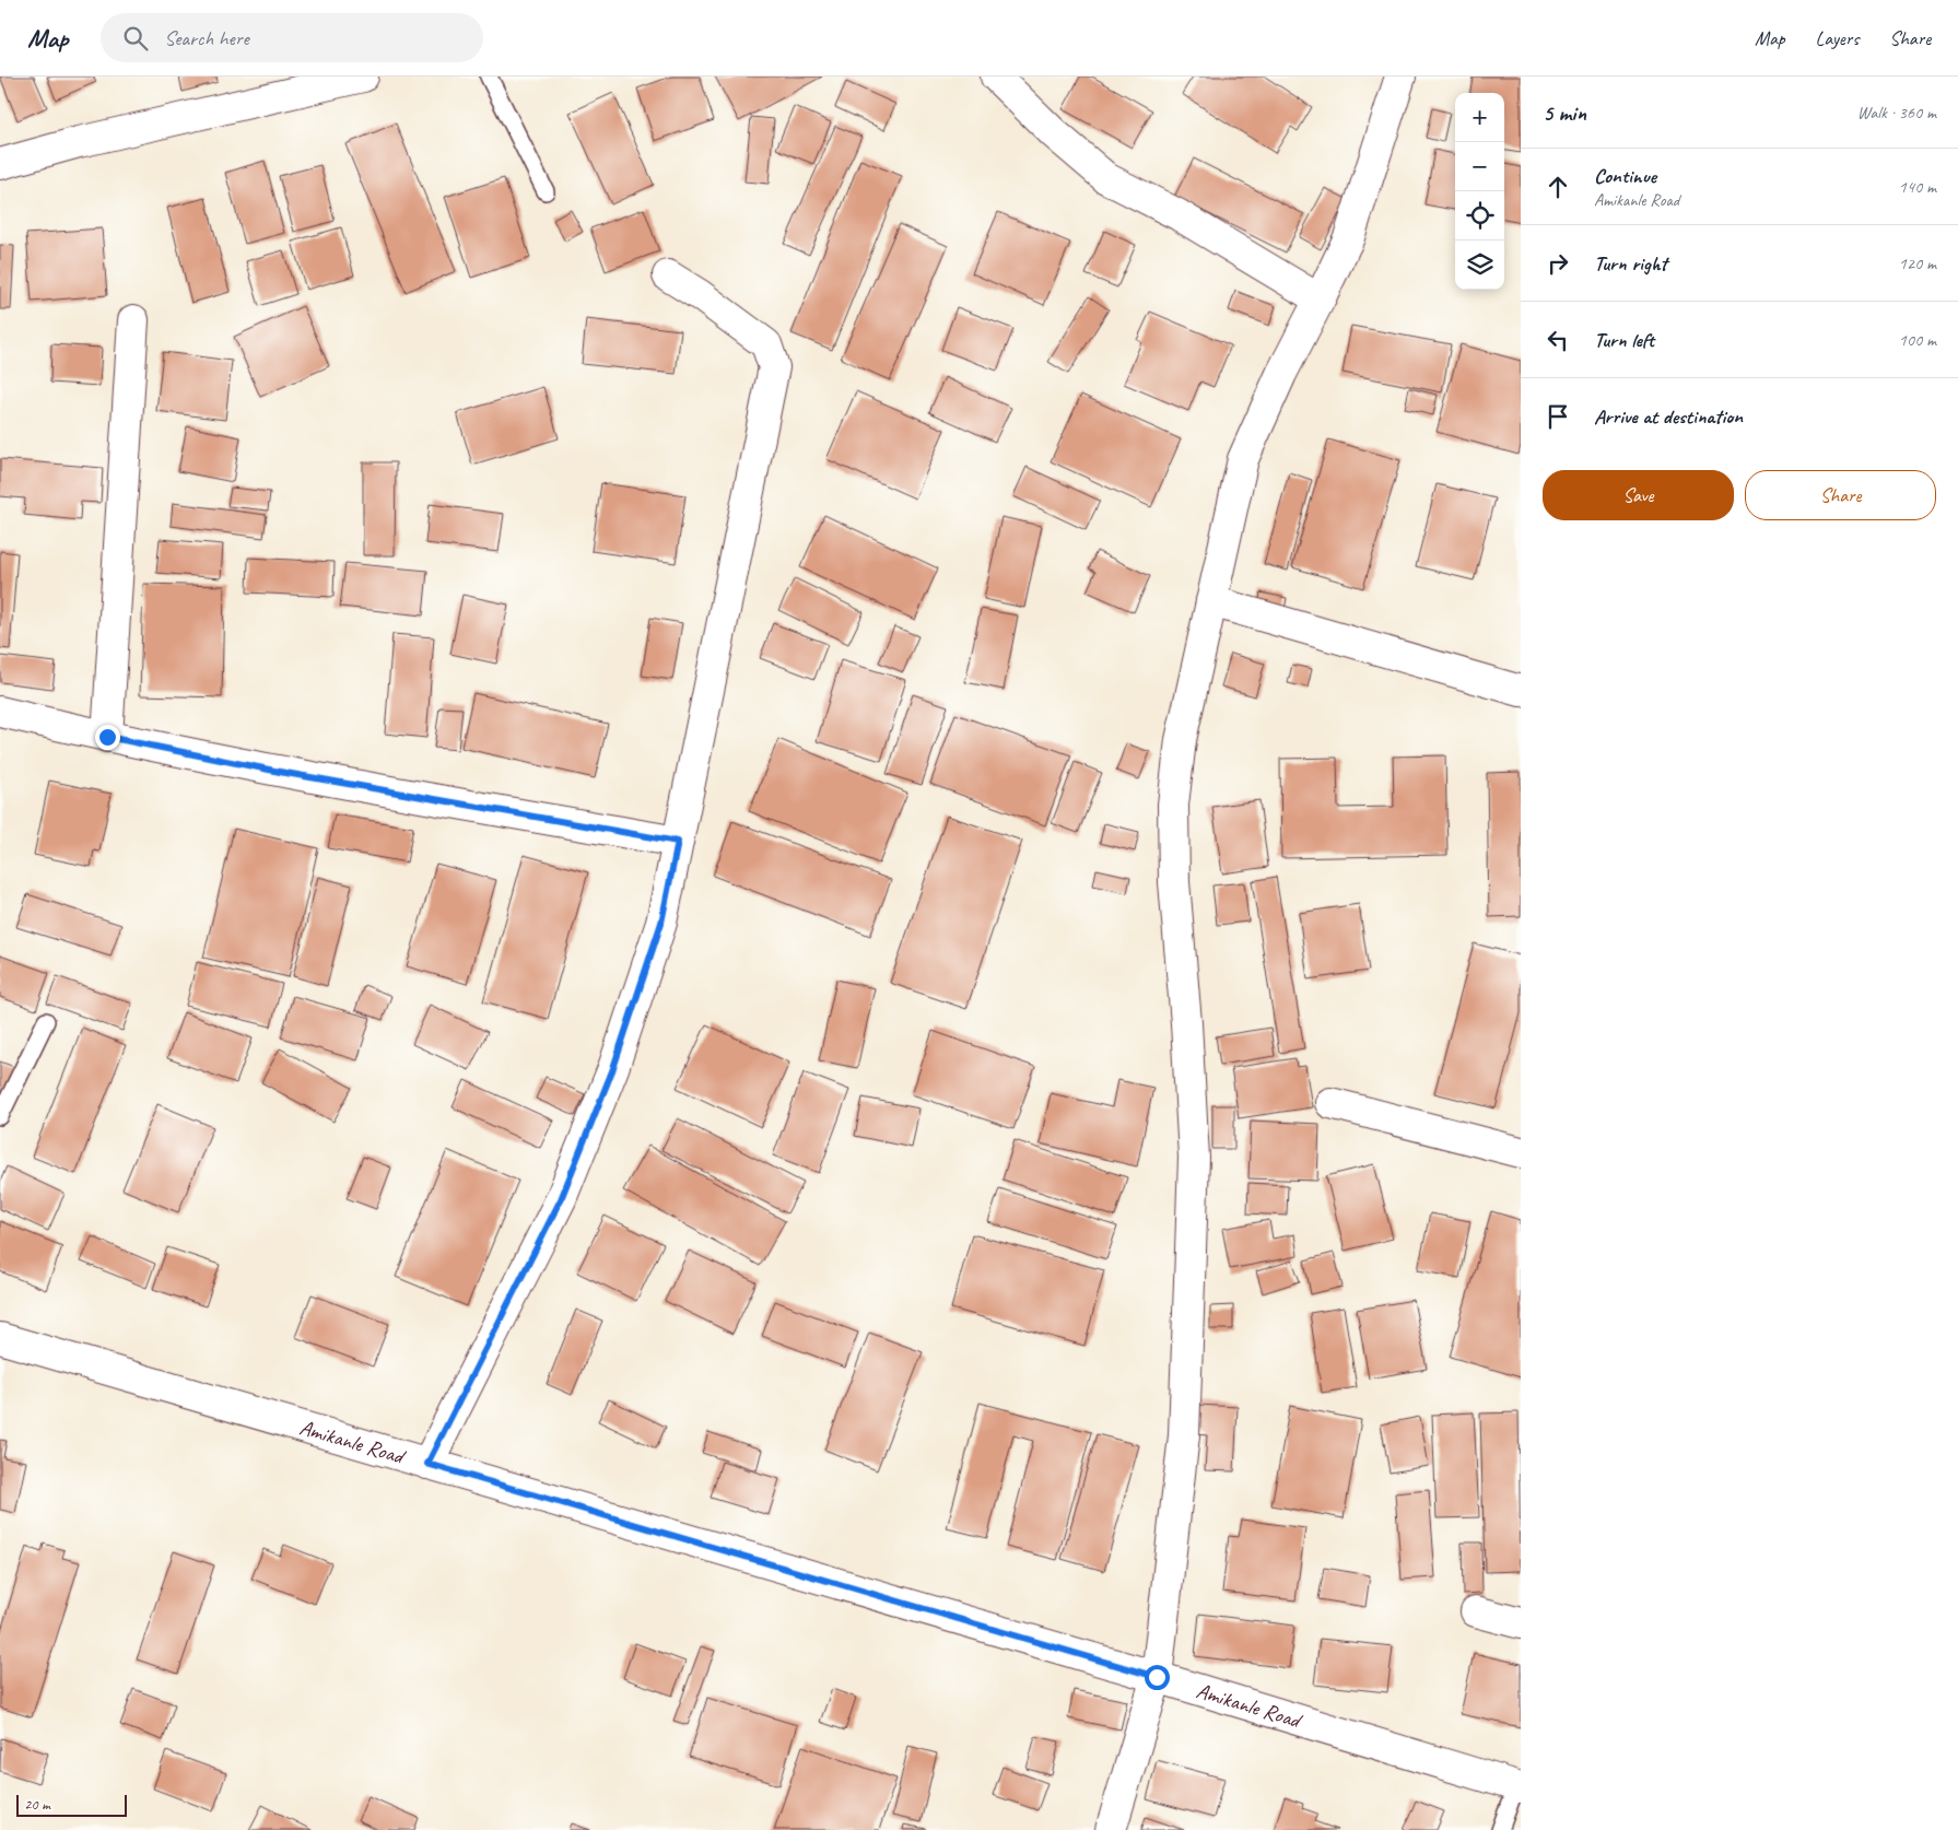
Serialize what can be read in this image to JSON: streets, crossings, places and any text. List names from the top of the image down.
{
  "streets": {
    "street": ["Amikanle Road"]
  },
  "scale_bar": "20 m",
  "page": {
    "header": "Map",
    "search": "Search here",
    "nav": ["Map", "Layers", "Share"],
    "heading": ["5 min", "Walk · 360 m"],
    "map_buttons": ["+", "−"],
    "list": [
      ["Continue", "Amikanle Road", "140 m"],
      ["Turn right", "120 m"],
      ["Turn left", "100 m"],
      "Arrive at destination"
    ],
    "buttons": ["Save", "Share"],
    "scale": "20 m"
  }
}
